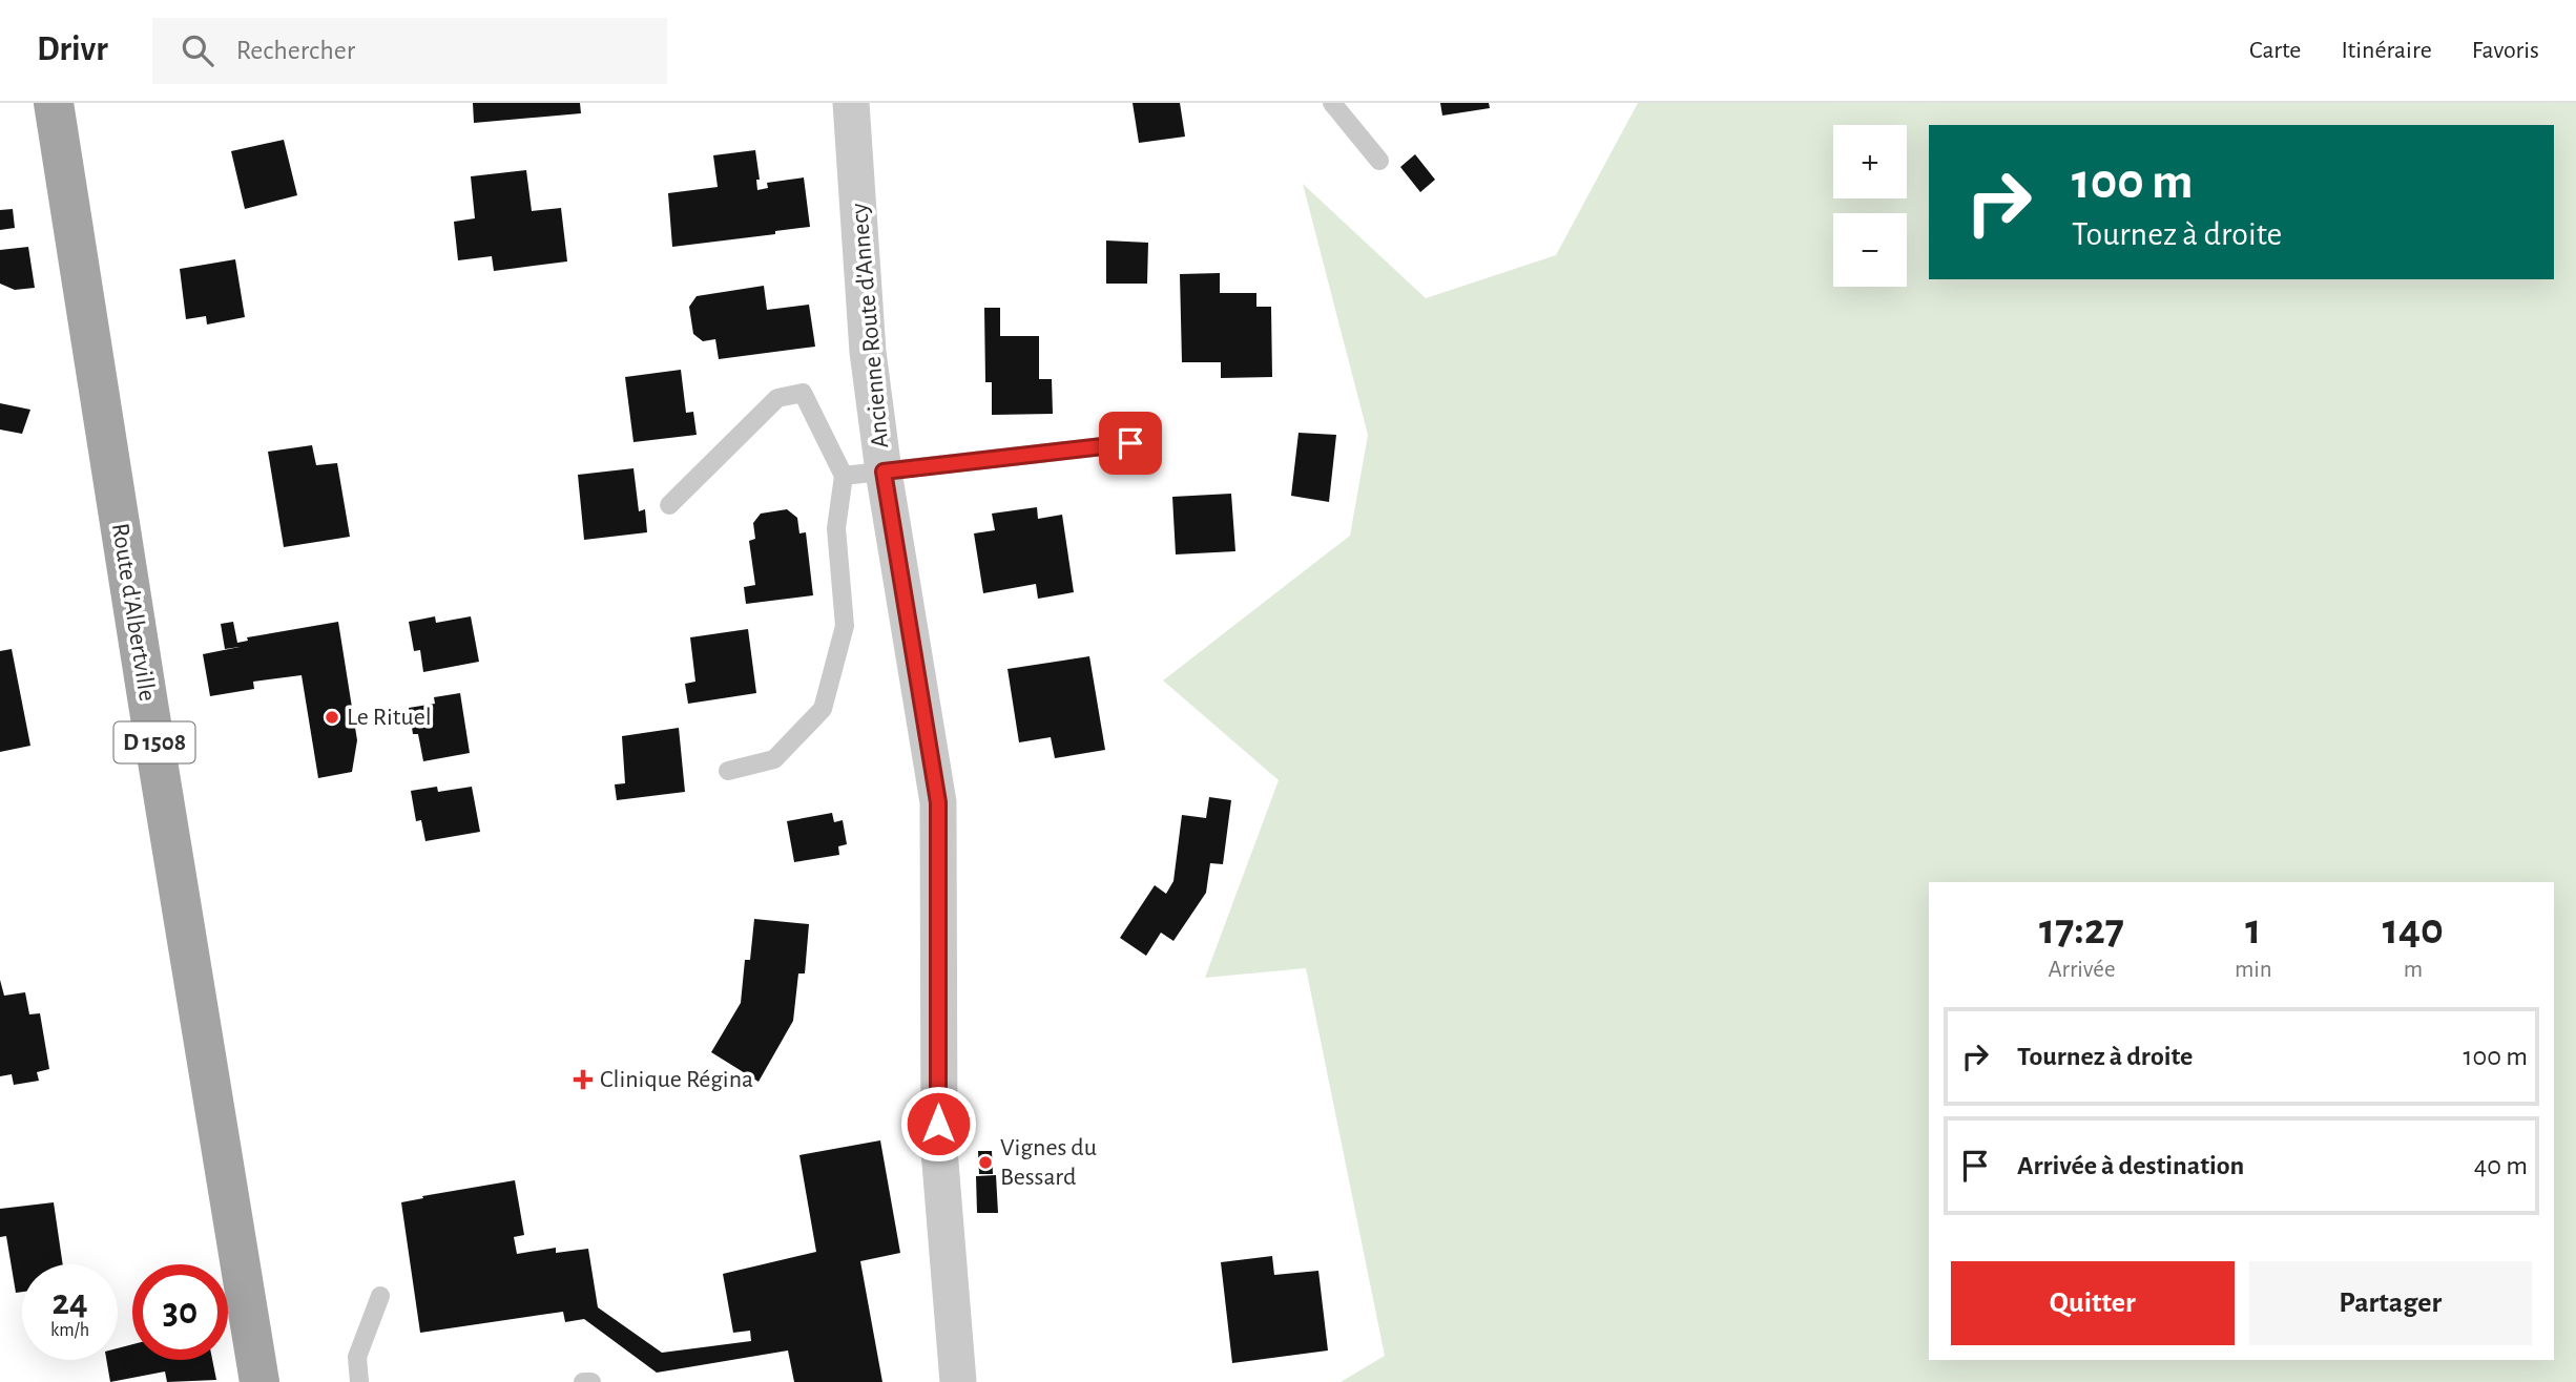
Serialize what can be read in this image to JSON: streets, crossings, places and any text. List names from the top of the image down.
{
  "streets": {
    "main road": ["Route d'Albertville", "D 1508"],
    "street": ["Ancienne Route d'Annecy"]
  },
  "places": {
    "other": ["Le Rituel", "Vignes du Bessard"],
    "health": ["Clinique Régina"]
  },
  "page": {
    "header": "Drivr",
    "search": "Rechercher",
    "nav": ["Carte", "Itinéraire", "Favoris"],
    "map_buttons": ["+", "−"],
    "turn": ["100 m", "Tournez à droite"],
    "eta": [
      "17:27",
      "Arrivée",
      "1",
      "min",
      "140",
      "m"
    ],
    "list": [
      {
        "name": "Tournez à droite",
        "value": "100 m"
      },
      {
        "name": "Arrivée à destination",
        "value": "40 m"
      }
    ],
    "buttons": ["Quitter", "Partager"],
    "speed": "24 km/h",
    "limit": "30"
  }
}
